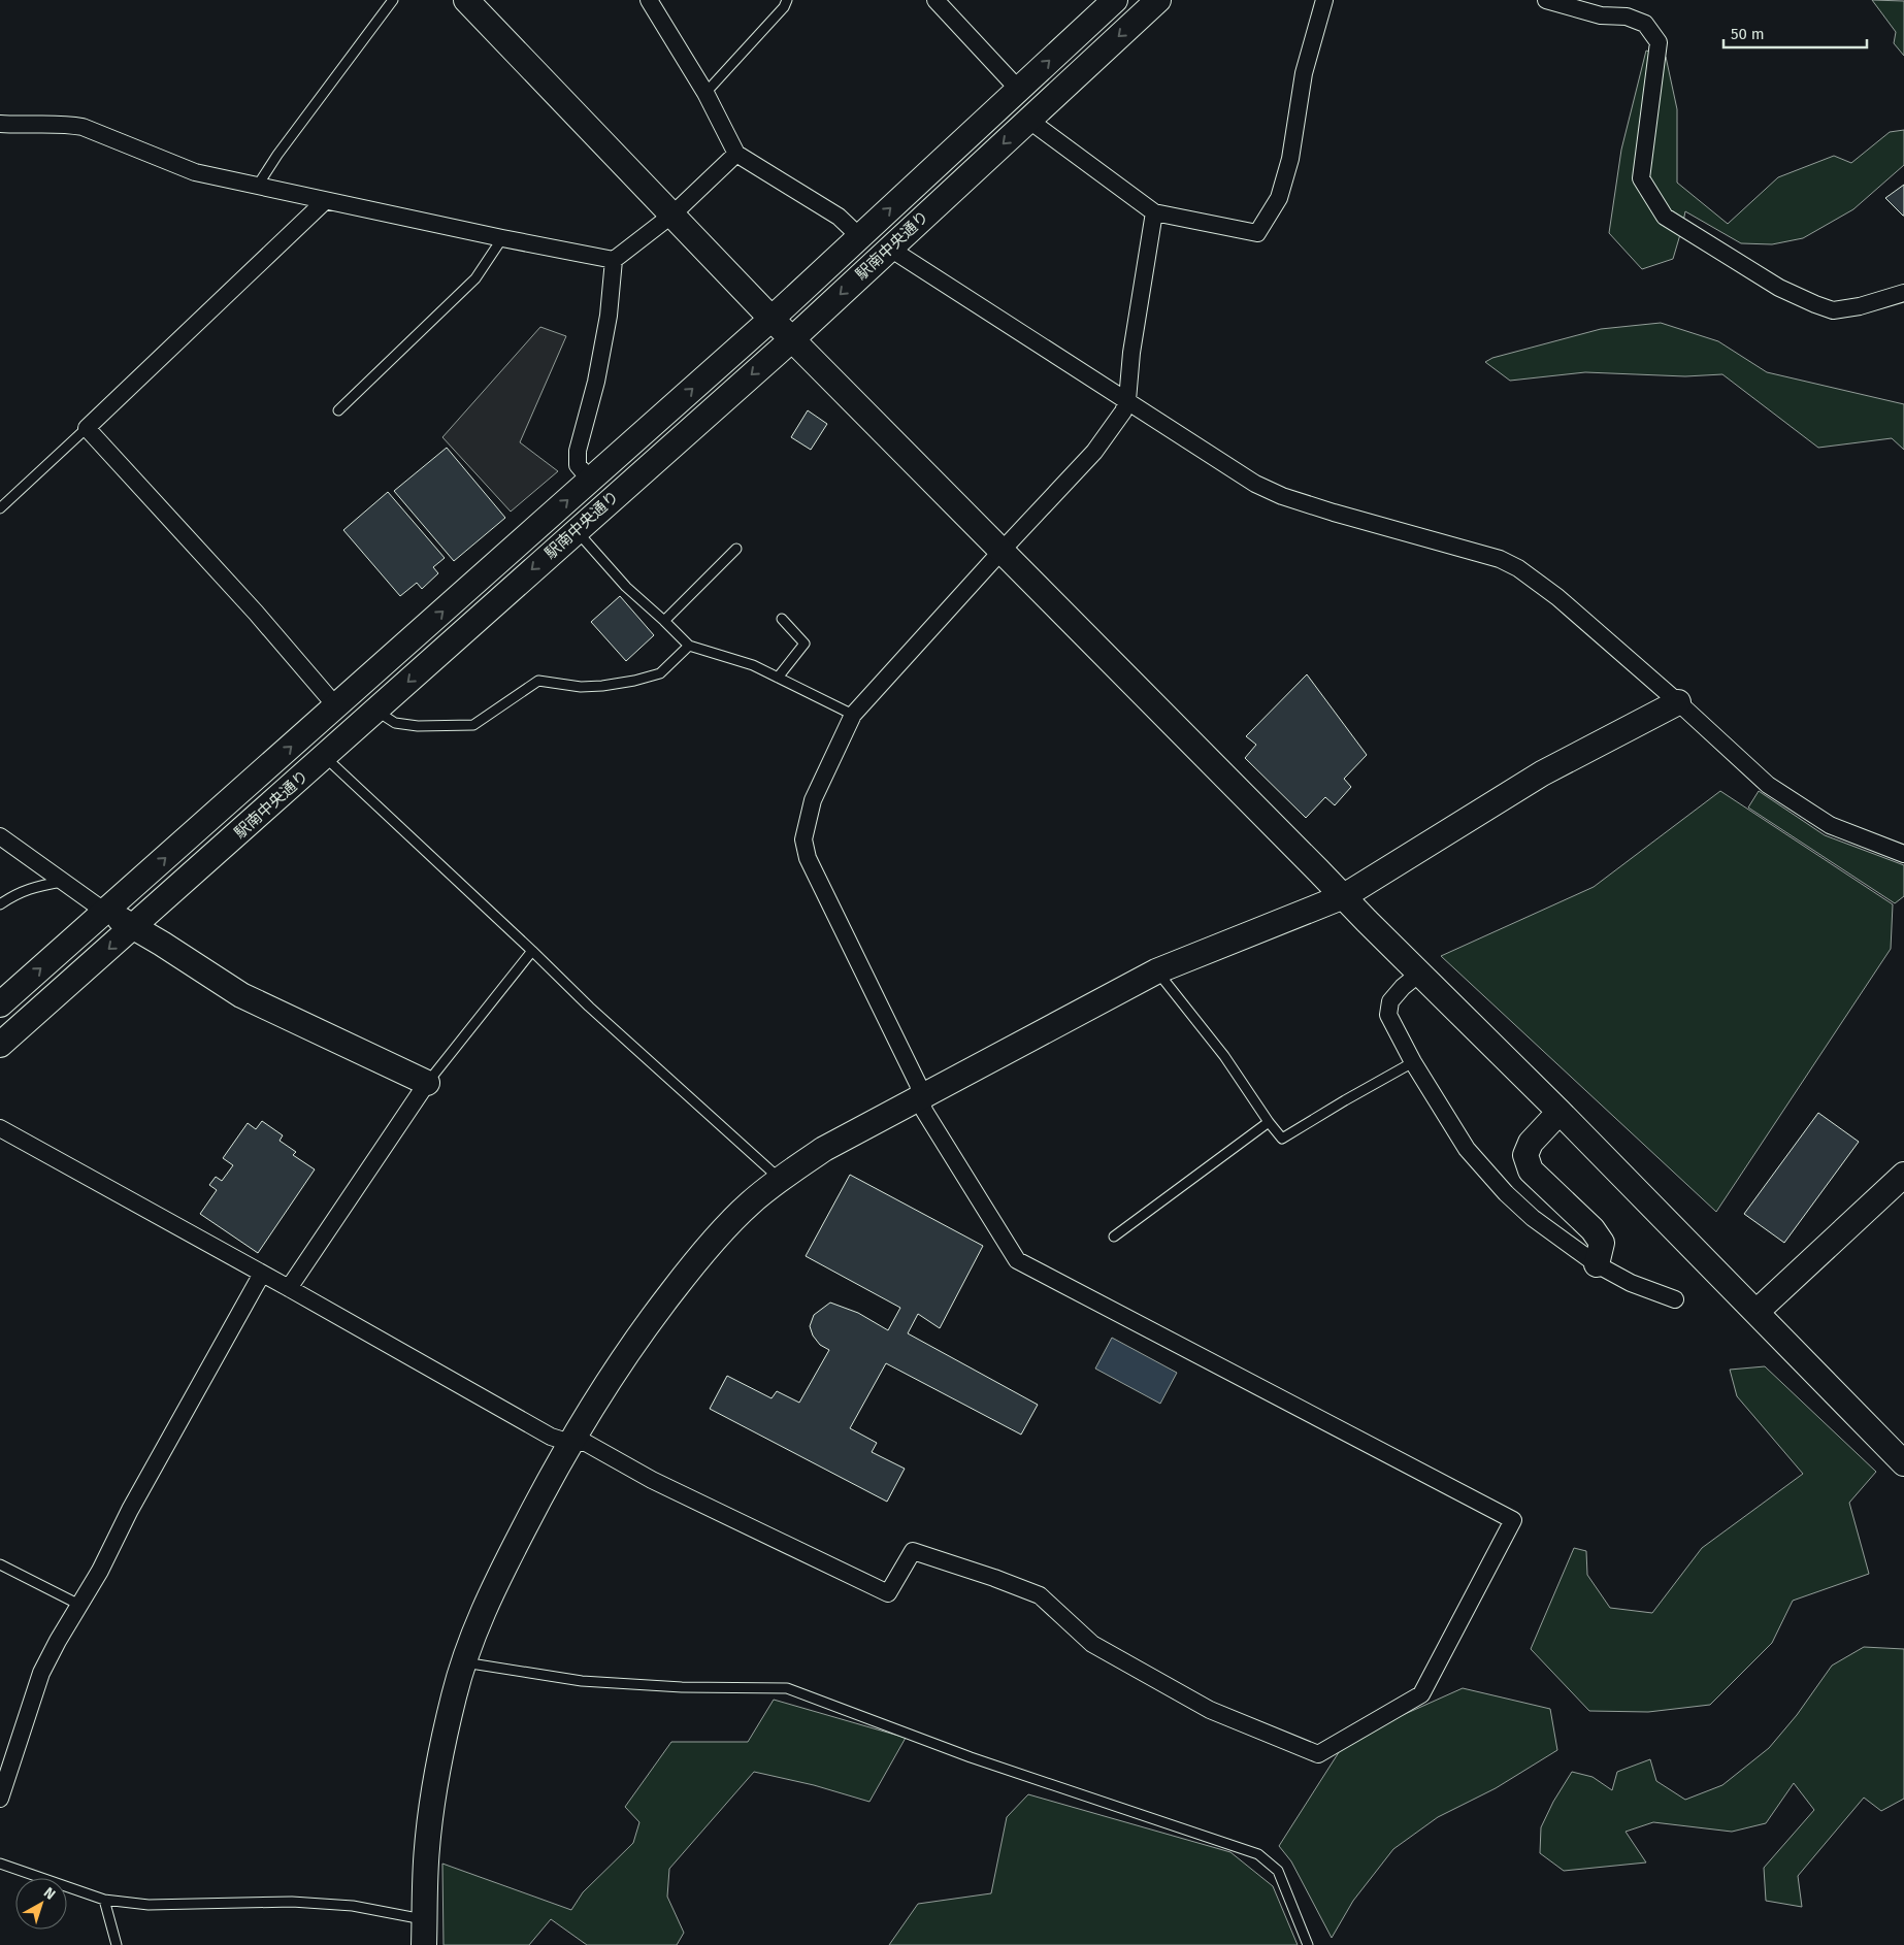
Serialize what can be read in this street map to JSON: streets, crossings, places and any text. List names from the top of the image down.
{
  "streets": {
    "street": ["駅南中央通り"]
  },
  "scale_bar": "50 m",
  "north": "top right"
}
